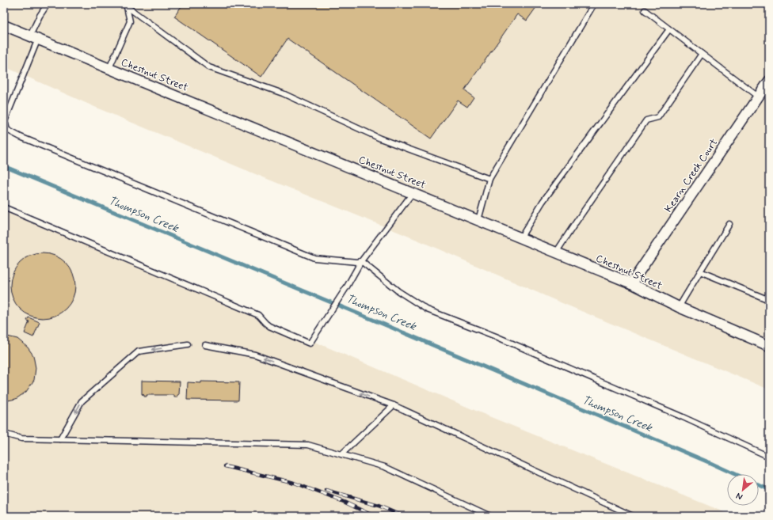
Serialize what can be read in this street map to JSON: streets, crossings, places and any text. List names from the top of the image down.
{
  "streets": {
    "street": ["Chestnut Street", "Kearn Creek Court"]
  },
  "crossings": [
    ["Chestnut Street", "Kearn Creek Court"]
  ],
  "water": ["Thompson Creek"],
  "north": "bottom left"
}
